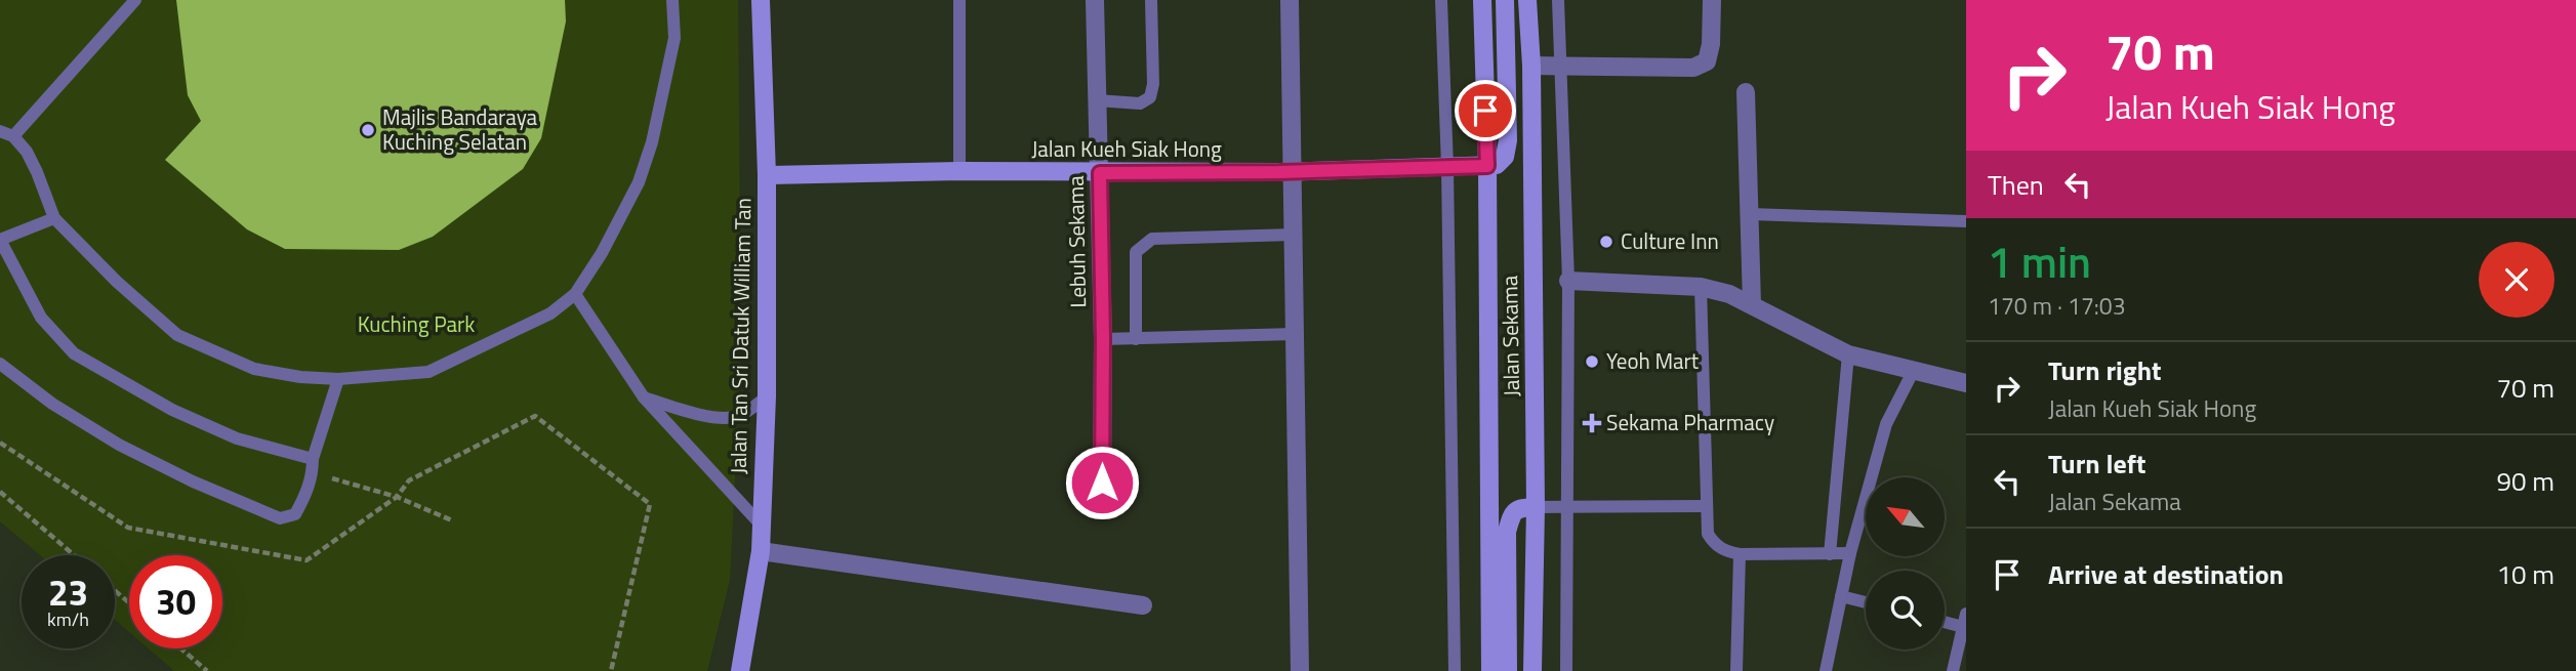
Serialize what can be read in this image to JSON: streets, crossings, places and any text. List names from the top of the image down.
{
  "streets": {
    "main road": ["Jalan Kueh Siak Hong", "Jalan Tan Sri Datuk William Tan", "Jalan Sekama"],
    "street": ["Lebuh Sekama"]
  },
  "crossings": [
    ["Jalan Kueh Siak Hong", "Lebuh Sekama"],
    ["Jalan Kueh Siak Hong", "Jalan Tan Sri Datuk William Tan"],
    ["Jalan Kueh Siak Hong", "Jalan Sekama"]
  ],
  "parks": ["Kuching Park"],
  "places": {
    "other": ["Majlis Bandaraya Kuching Selatan", "Culture Inn", "Yeoh Mart"],
    "health": ["Sekama Pharmacy"]
  },
  "north": "top left",
  "page": {
    "turn": ["70 m", "Jalan Kueh Siak Hong"],
    "then": "Then",
    "heading": ["1 min", "170 m · 17:03"],
    "list": [
      {
        "name": "Turn right",
        "note": "Jalan Kueh Siak Hong",
        "value": "70 m"
      },
      {
        "name": "Turn left",
        "note": "Jalan Sekama",
        "value": "90 m"
      },
      {
        "name": "Arrive at destination",
        "value": "10 m"
      }
    ],
    "speed": "23 km/h",
    "limit": "30"
  }
}
